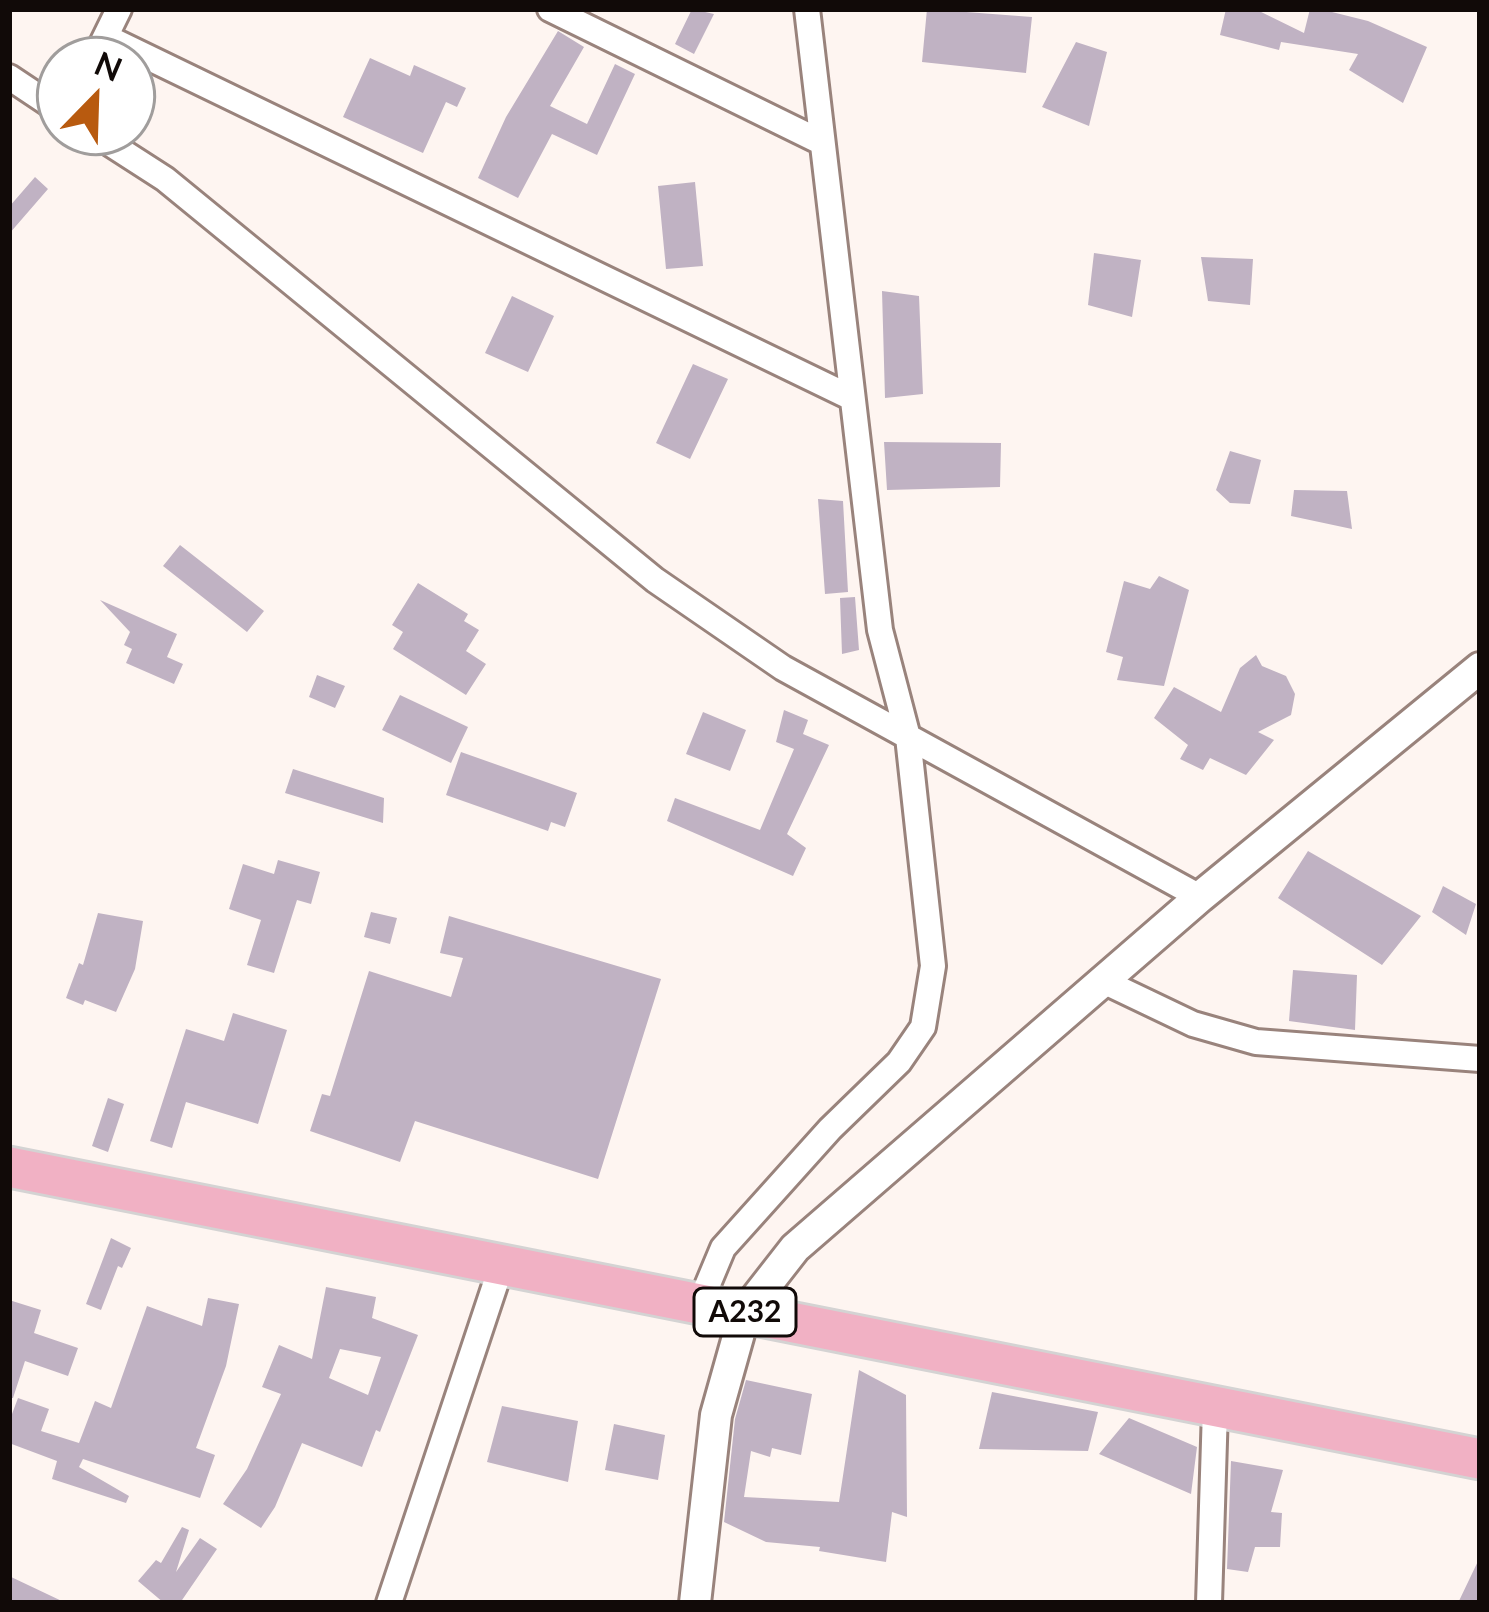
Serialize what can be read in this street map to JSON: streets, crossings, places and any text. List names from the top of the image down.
{
  "streets": {
    "main road": ["A232"]
  },
  "north": "top right"
}
